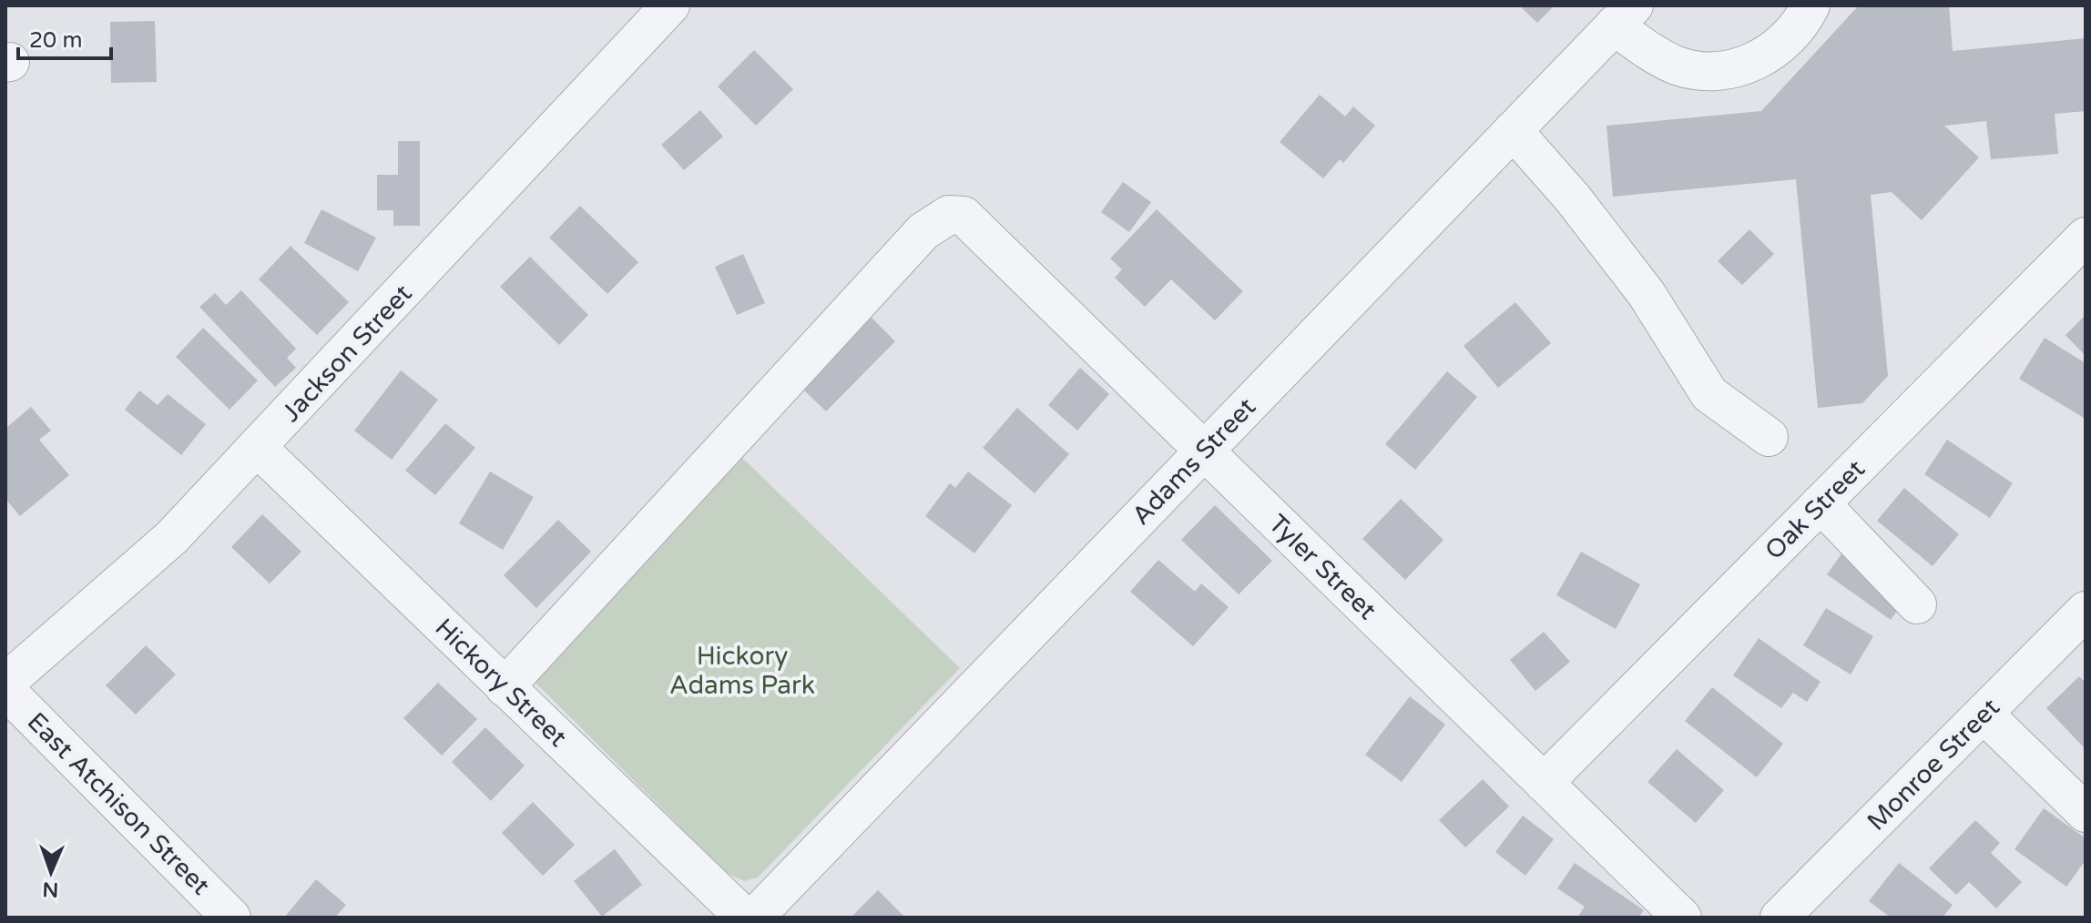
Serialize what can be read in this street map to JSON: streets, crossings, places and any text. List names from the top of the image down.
{
  "streets": {
    "street": [
      "Jackson Street",
      "Adams Street",
      "Oak Street",
      "Tyler Street",
      "Hickory Street",
      "Monroe Street",
      "East Atchison Street"
    ]
  },
  "crossings": [
    ["Jackson Street", "Hickory Street"],
    ["Adams Street", "Tyler Street"],
    ["Oak Street", "Tyler Street"],
    ["Tyler Street", "Hickory Street"]
  ],
  "parks": ["Hickory Adams Park"],
  "scale_bar": "20 m",
  "north": "bottom"
}
